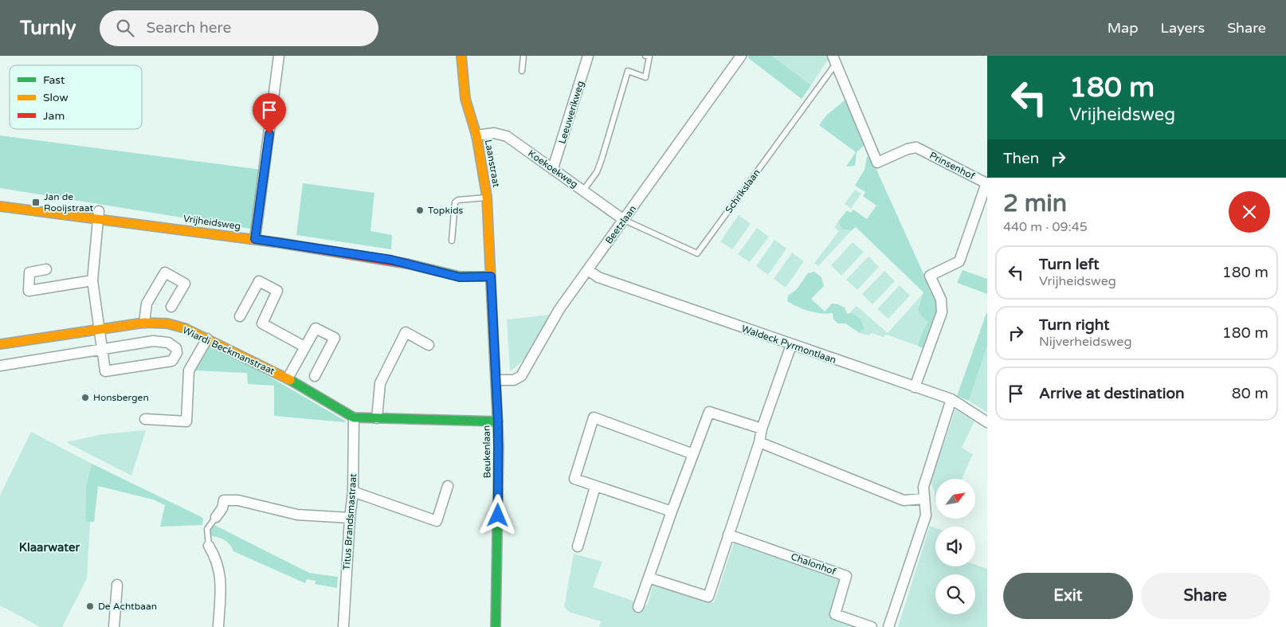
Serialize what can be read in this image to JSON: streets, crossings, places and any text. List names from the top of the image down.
{
  "streets": {
    "street": [
      "Leeuwerikweg",
      "Laanstraat",
      "Prinsenhof",
      "Koekoekweg",
      "Schrikslaan",
      "Vrijheidsweg",
      "Beetzlaan",
      "Waldeck Pyrmontlaan",
      "Wiardi Beckmanstraat",
      "Beukenlaan",
      "Titus Brandsmastraat",
      "Chalonhof"
    ]
  },
  "crossings": [
    ["Leeuwerikweg", "Koekoekweg"],
    ["Laanstraat", "Koekoekweg"],
    ["Laanstraat", "Vrijheidsweg"],
    ["Laanstraat", "Beukenlaan"],
    ["Prinsenhof", "Schrikslaan"],
    ["Prinsenhof", "Waldeck Pyrmontlaan"],
    ["Koekoekweg", "Schrikslaan"],
    ["Koekoekweg", "Beetzlaan"],
    ["Schrikslaan", "Beetzlaan"],
    ["Vrijheidsweg", "Beukenlaan"],
    ["Beetzlaan", "Waldeck Pyrmontlaan"],
    ["Beetzlaan", "Beukenlaan"],
    ["Wiardi Beckmanstraat", "Beukenlaan"],
    ["Wiardi Beckmanstraat", "Titus Brandsmastraat"]
  ],
  "districts": ["Klaarwater"],
  "places": {
    "transit": ["Jan de Rooijstraat"],
    "other": ["Topkids", "Honsbergen", "De Achtbaan"]
  },
  "legend": ["Fast", "Slow", "Jam"],
  "north": "top right",
  "page": {
    "header": "Turnly",
    "search": "Search here",
    "nav": ["Map", "Layers", "Share"],
    "turn": ["180 m", "Vrijheidsweg"],
    "then": "Then",
    "heading": ["2 min", "440 m · 09:45"],
    "list": [
      {
        "name": "Turn left",
        "note": "Vrijheidsweg",
        "value": "180 m"
      },
      {
        "name": "Turn right",
        "note": "Nijverheidsweg",
        "value": "180 m"
      },
      {
        "name": "Arrive at destination",
        "value": "80 m"
      }
    ],
    "buttons": ["Exit", "Share"]
  }
}
